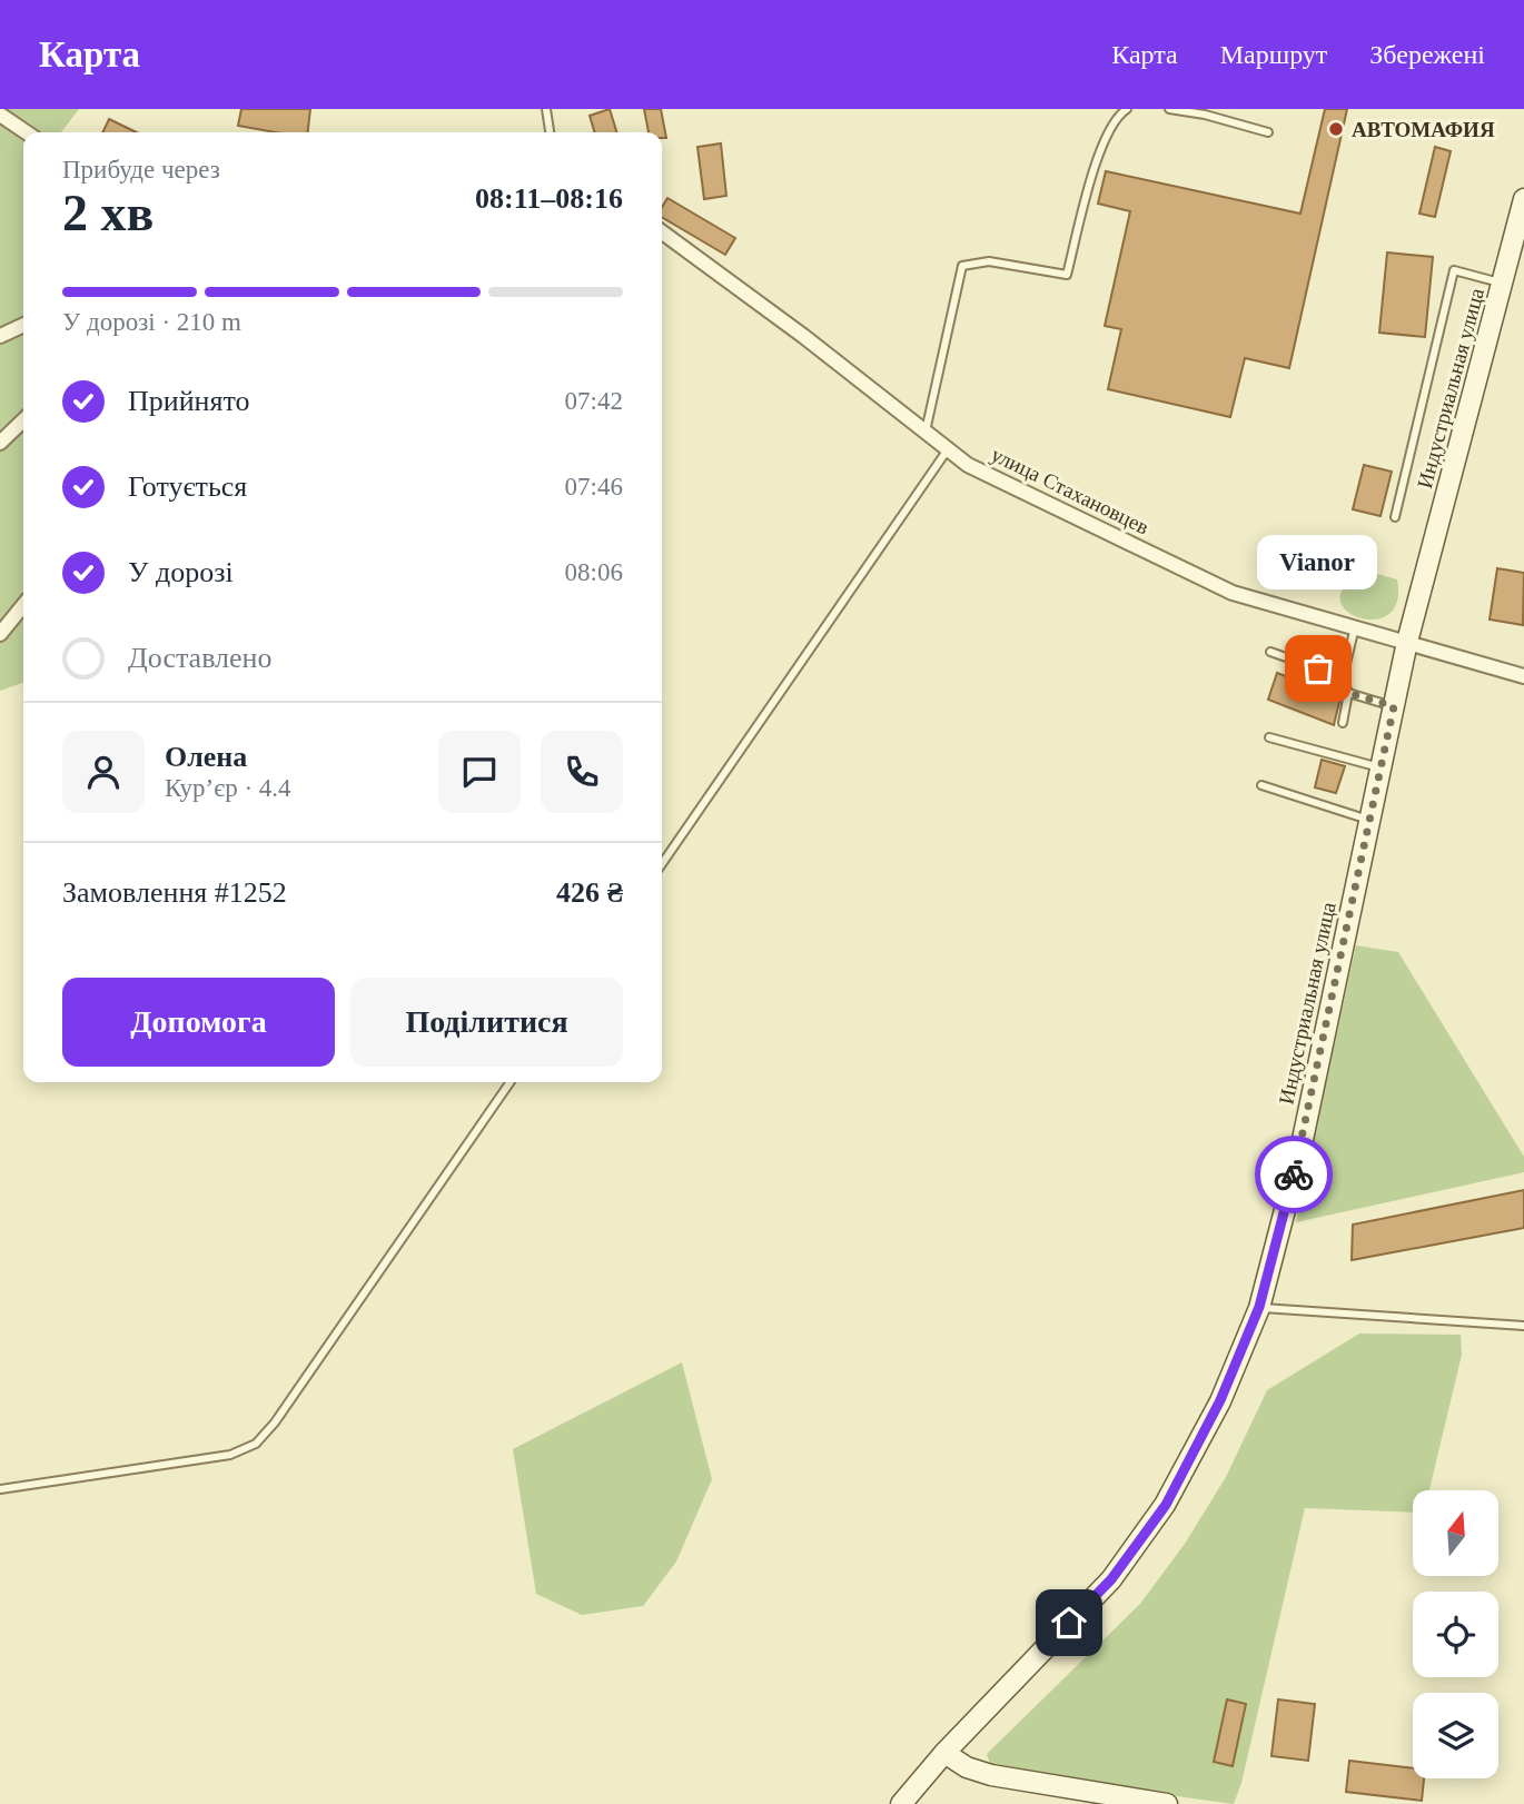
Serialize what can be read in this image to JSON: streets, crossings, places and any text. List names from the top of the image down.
{
  "streets": {
    "main road": ["Индустриальная улица"],
    "street": ["улица Стахановцев"]
  },
  "crossings": [
    ["Индустриальная улица", "улица Стахановцев"]
  ],
  "places": ["АВТОМАФИЯ", "Vianor"],
  "north": "top",
  "page": {
    "header": "Карта",
    "nav": ["Карта", "Маршрут", "Збережені"],
    "heading": ["2 хв", "Прибуде через", "08:11–08:16"],
    "panel": [
      "Олена",
      "Кур’єр · 4.4",
      "Замовлення #1252",
      "426 ₴"
    ],
    "bar": "У дорозі · 210 m",
    "list": [
      ["Прийнято", "07:42"],
      ["Готується", "07:46"],
      ["У дорозі", "08:06"],
      "Доставлено"
    ],
    "bubble": "Vianor",
    "buttons": ["Допомога", "Поділитися"]
  }
}
